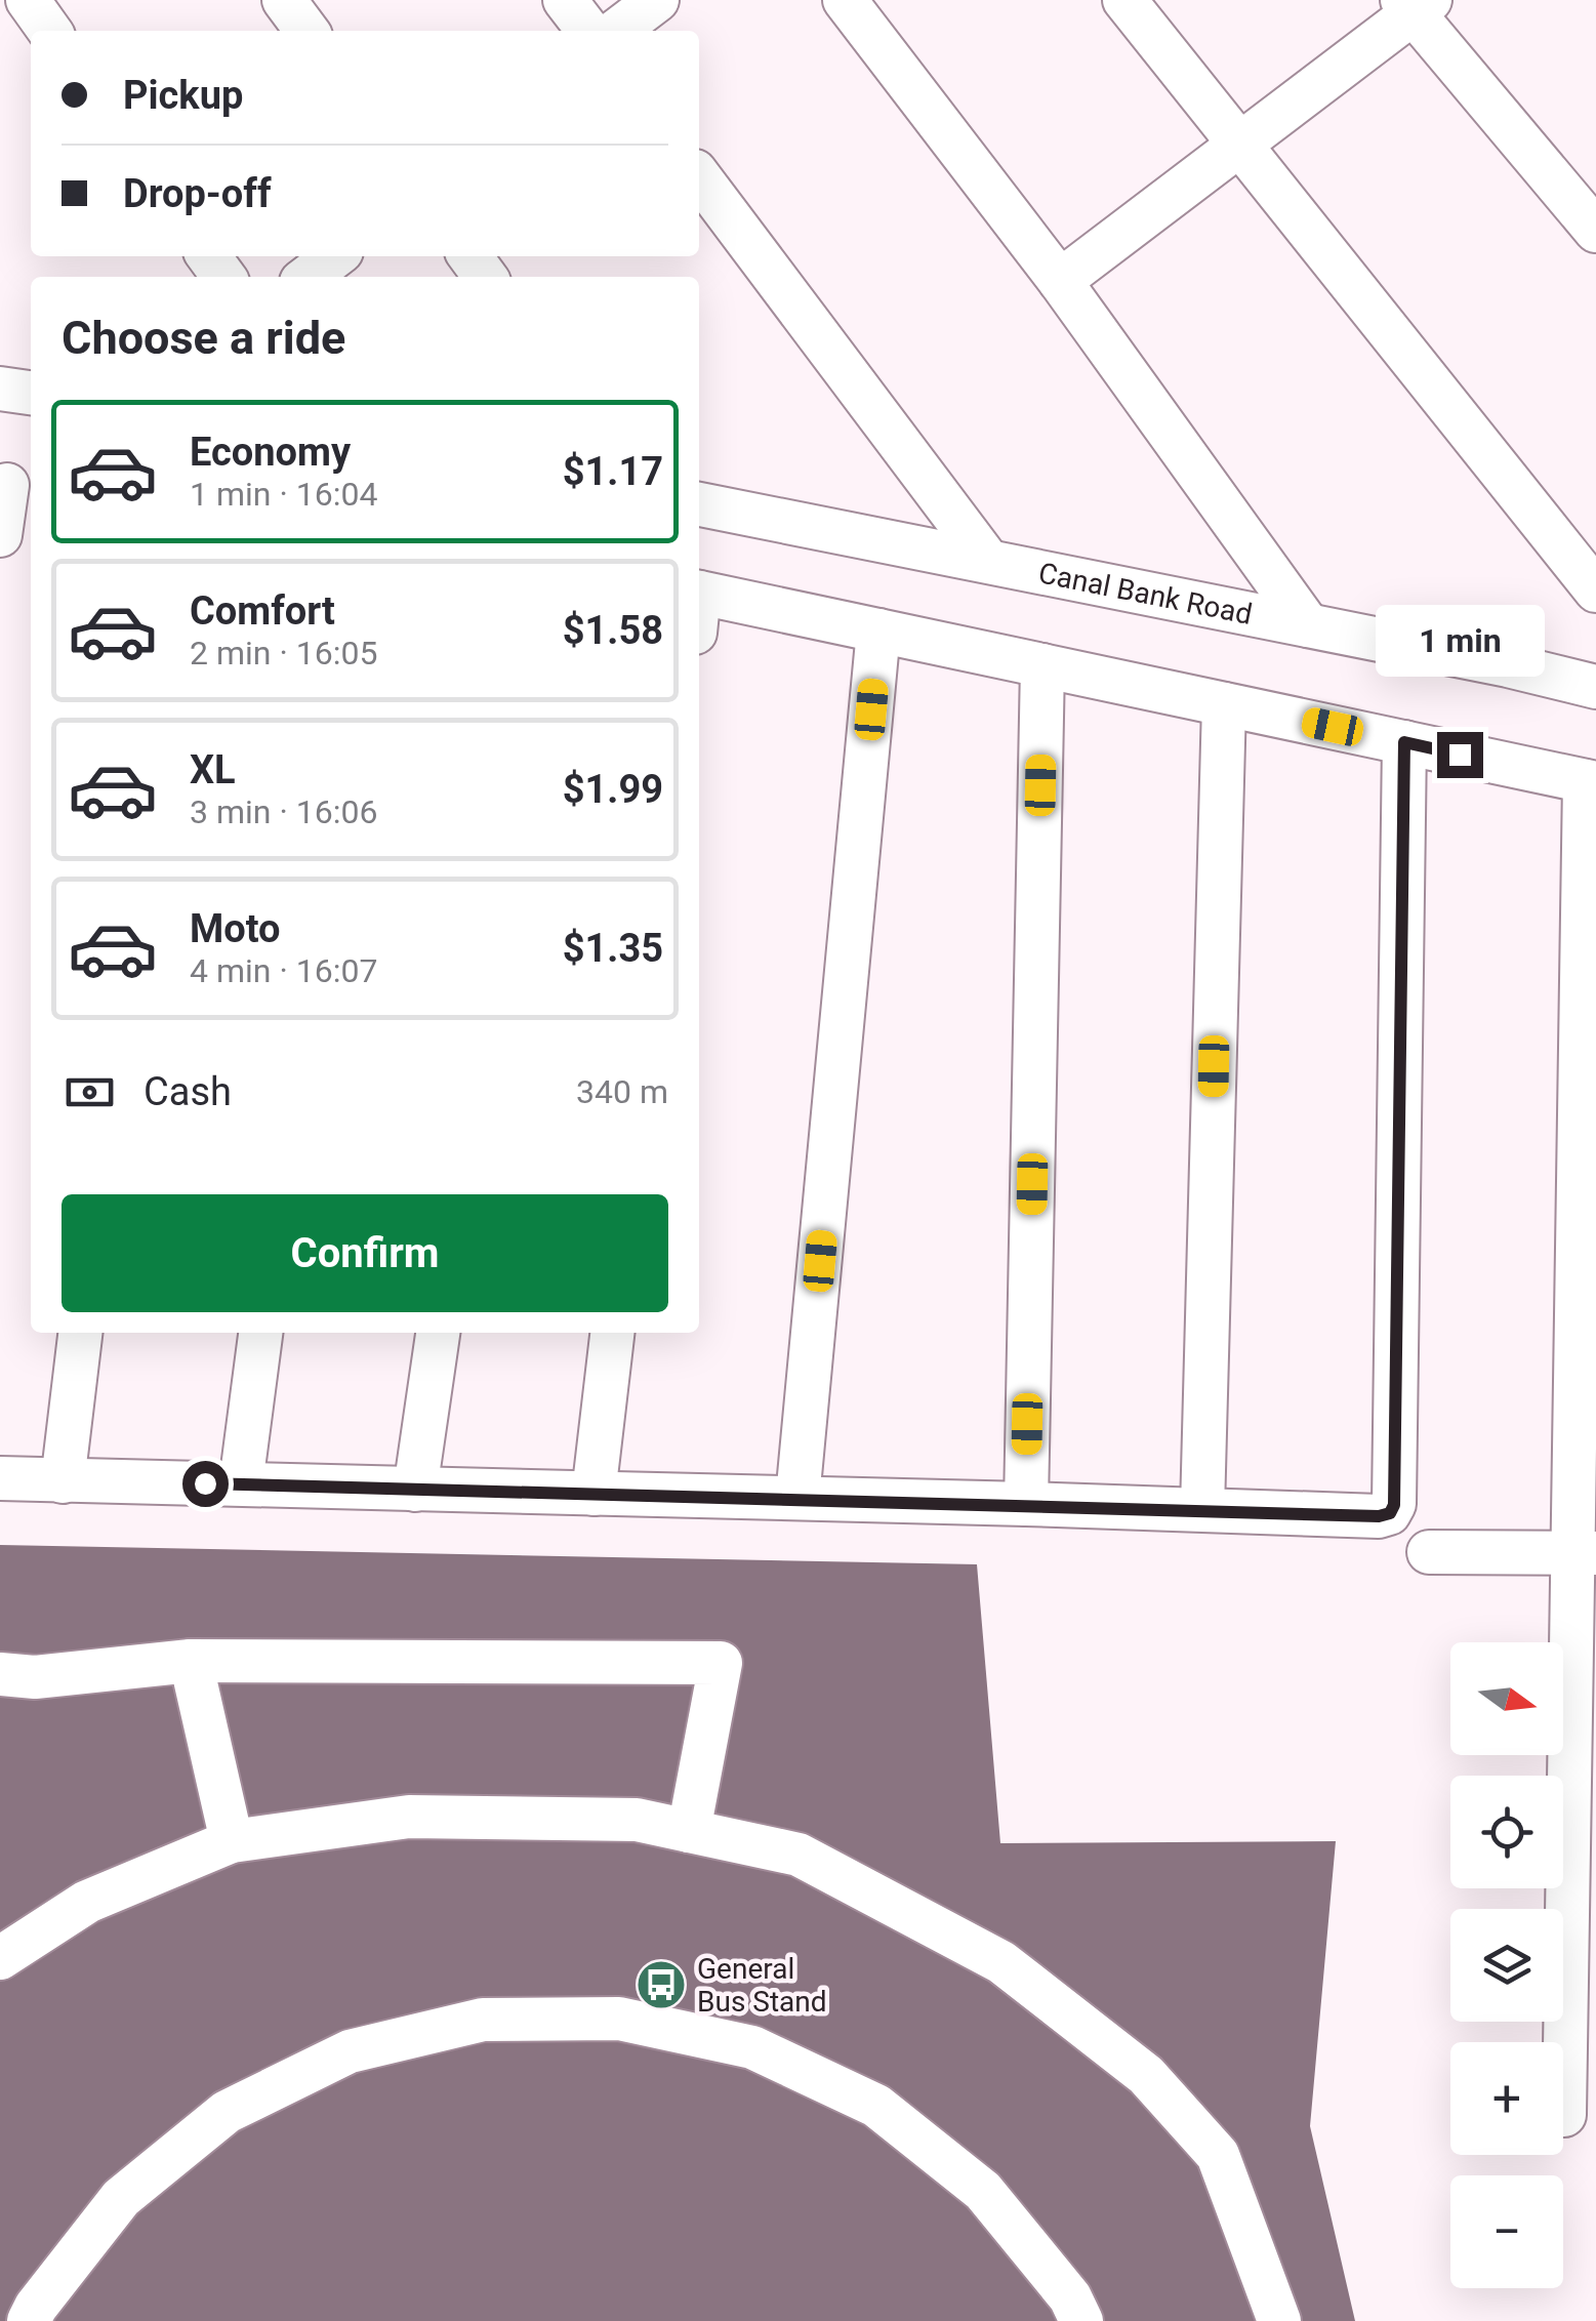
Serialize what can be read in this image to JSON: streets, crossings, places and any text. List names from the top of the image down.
{
  "streets": {
    "street": ["Canal Bank Road"]
  },
  "places": {
    "bus stop": ["General Bus Stand"]
  },
  "north": "right",
  "page": {
    "banner": ["Pickup", "Drop-off"],
    "heading": "Choose a ride",
    "list": [
      {
        "name": "Economy",
        "note": "1 min · 16:04",
        "value": "$1.17"
      },
      {
        "name": "Comfort",
        "note": "2 min · 16:05",
        "value": "$1.58"
      },
      {
        "name": "XL",
        "note": "3 min · 16:06",
        "value": "$1.99"
      },
      {
        "name": "Moto",
        "note": "4 min · 16:07",
        "value": "$1.35"
      }
    ],
    "bubble": "1 min",
    "pay": ["Cash", "340 m"],
    "buttons": "Confirm",
    "map_buttons": ["+", "−"]
  }
}
